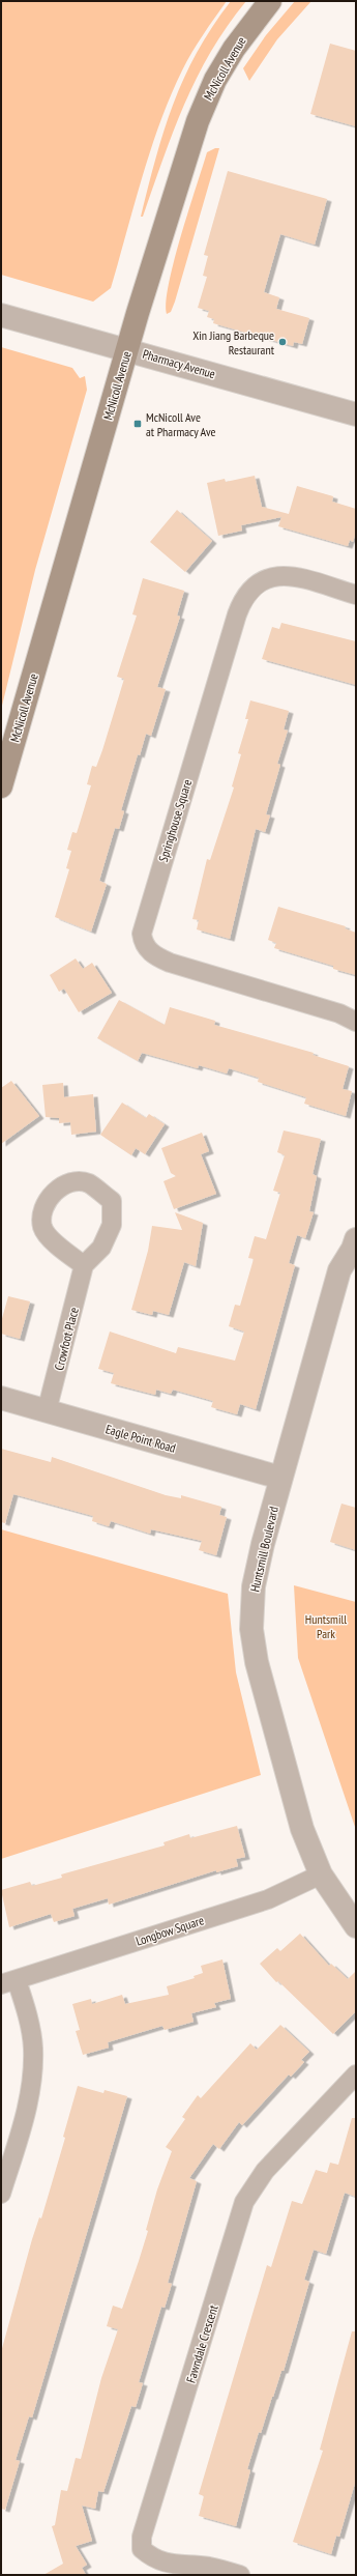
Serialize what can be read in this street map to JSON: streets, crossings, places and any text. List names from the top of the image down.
{
  "streets": {
    "main road": ["McNicoll Avenue"],
    "street": [
      "Pharmacy Avenue",
      "Springhouse Square",
      "Crowfoot Place",
      "Eagle Point Road",
      "Huntsmill Boulevard",
      "Longbow Square",
      "Fawndale Crescent"
    ]
  },
  "crossings": [
    ["McNicoll Avenue", "Pharmacy Avenue"],
    ["Crowfoot Place", "Eagle Point Road"],
    ["Eagle Point Road", "Huntsmill Boulevard"],
    ["Huntsmill Boulevard", "Longbow Square"]
  ],
  "parks": ["Huntsmill Park"],
  "places": {
    "other": ["Xin Jiang Barbeque Restaurant"],
    "transit": ["McNicoll Ave at Pharmacy Ave"]
  }
}
